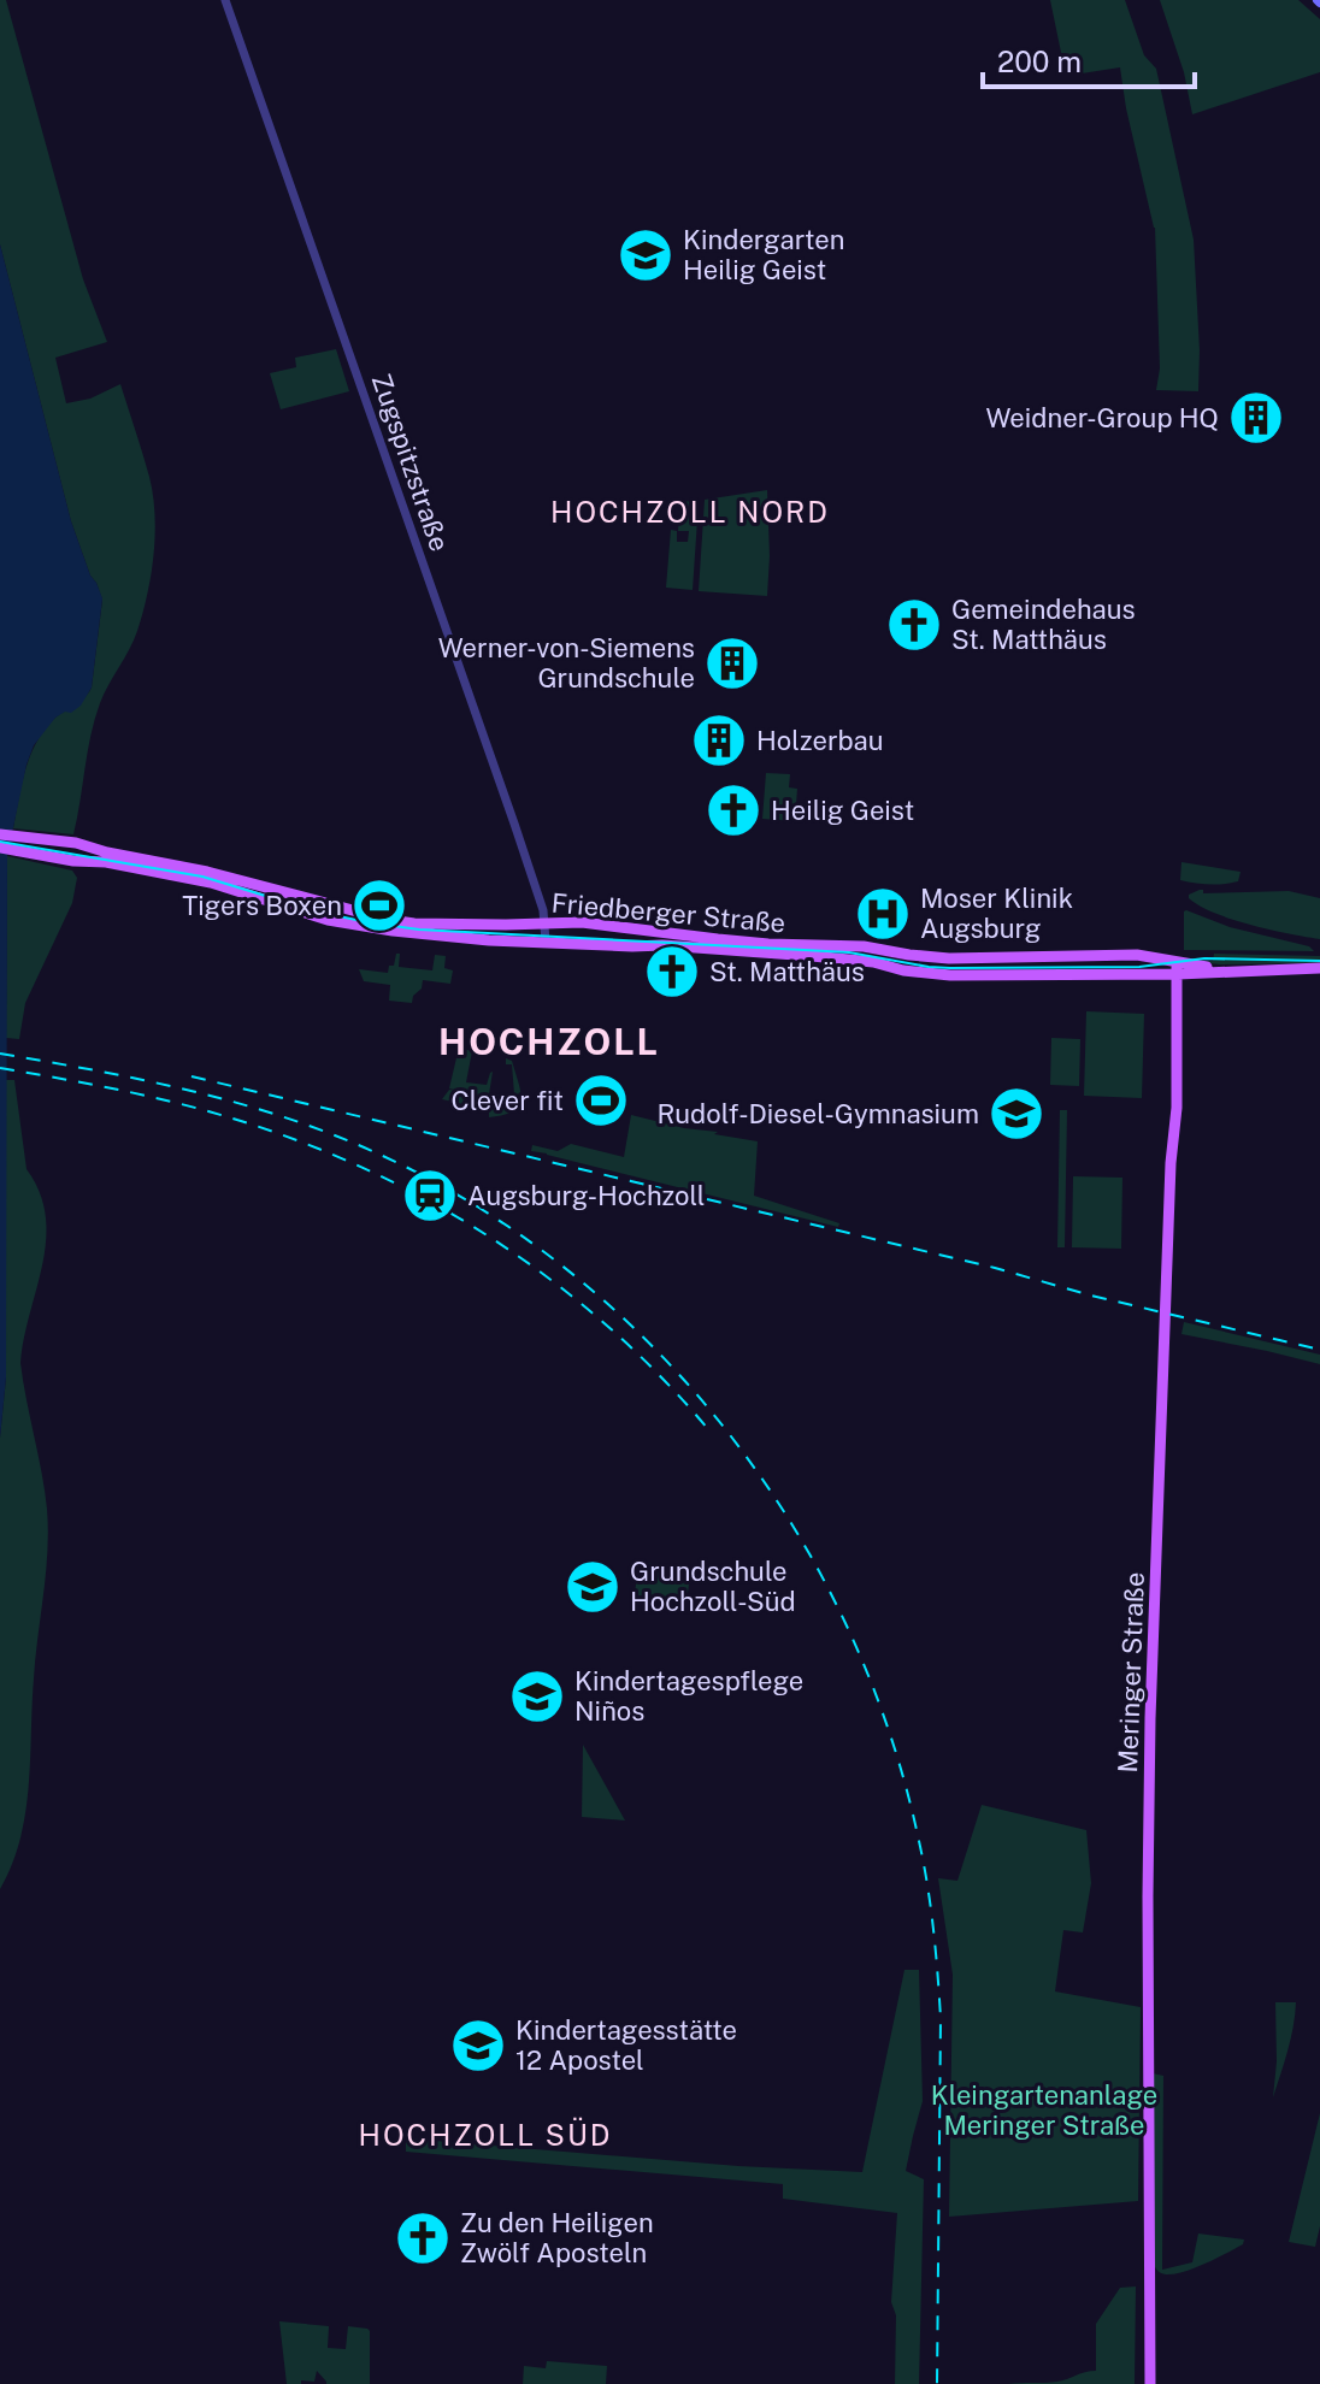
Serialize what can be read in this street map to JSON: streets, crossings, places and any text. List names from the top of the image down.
{
  "streets": {
    "main road": ["Friedberger Straße", "Meringer Straße"],
    "street": ["Zugspitzstraße"]
  },
  "crossings": [
    ["Zugspitzstraße", "Friedberger Straße"],
    ["Friedberger Straße", "Meringer Straße"]
  ],
  "districts": ["HOCHZOLL NORD", "HOCHZOLL", "HOCHZOLL SÜD"],
  "parks": ["Kleingartenanlage Meringer Straße"],
  "places": {
    "school or university": [
      "Kindergarten Heilig Geist",
      "Rudolf-Diesel-Gymnasium",
      "Grundschule Hochzoll-Süd",
      "Kindertagespflege Niños",
      "Kindertagesstätte 12 Apostel"
    ],
    "building": ["Weidner-Group HQ", "Werner-von-Siemens Grundschule", "Holzerbau"],
    "church": [
      "Gemeindehaus St. Matthäus",
      "Heilig Geist",
      "St. Matthäus",
      "Zu den Heiligen Zwölf Aposteln"
    ],
    "sports": ["Tigers Boxen", "Clever fit"],
    "hospital": ["Moser Klinik Augsburg"],
    "station": ["Augsburg-Hochzoll"]
  },
  "scale_bar": "200 m"
}
